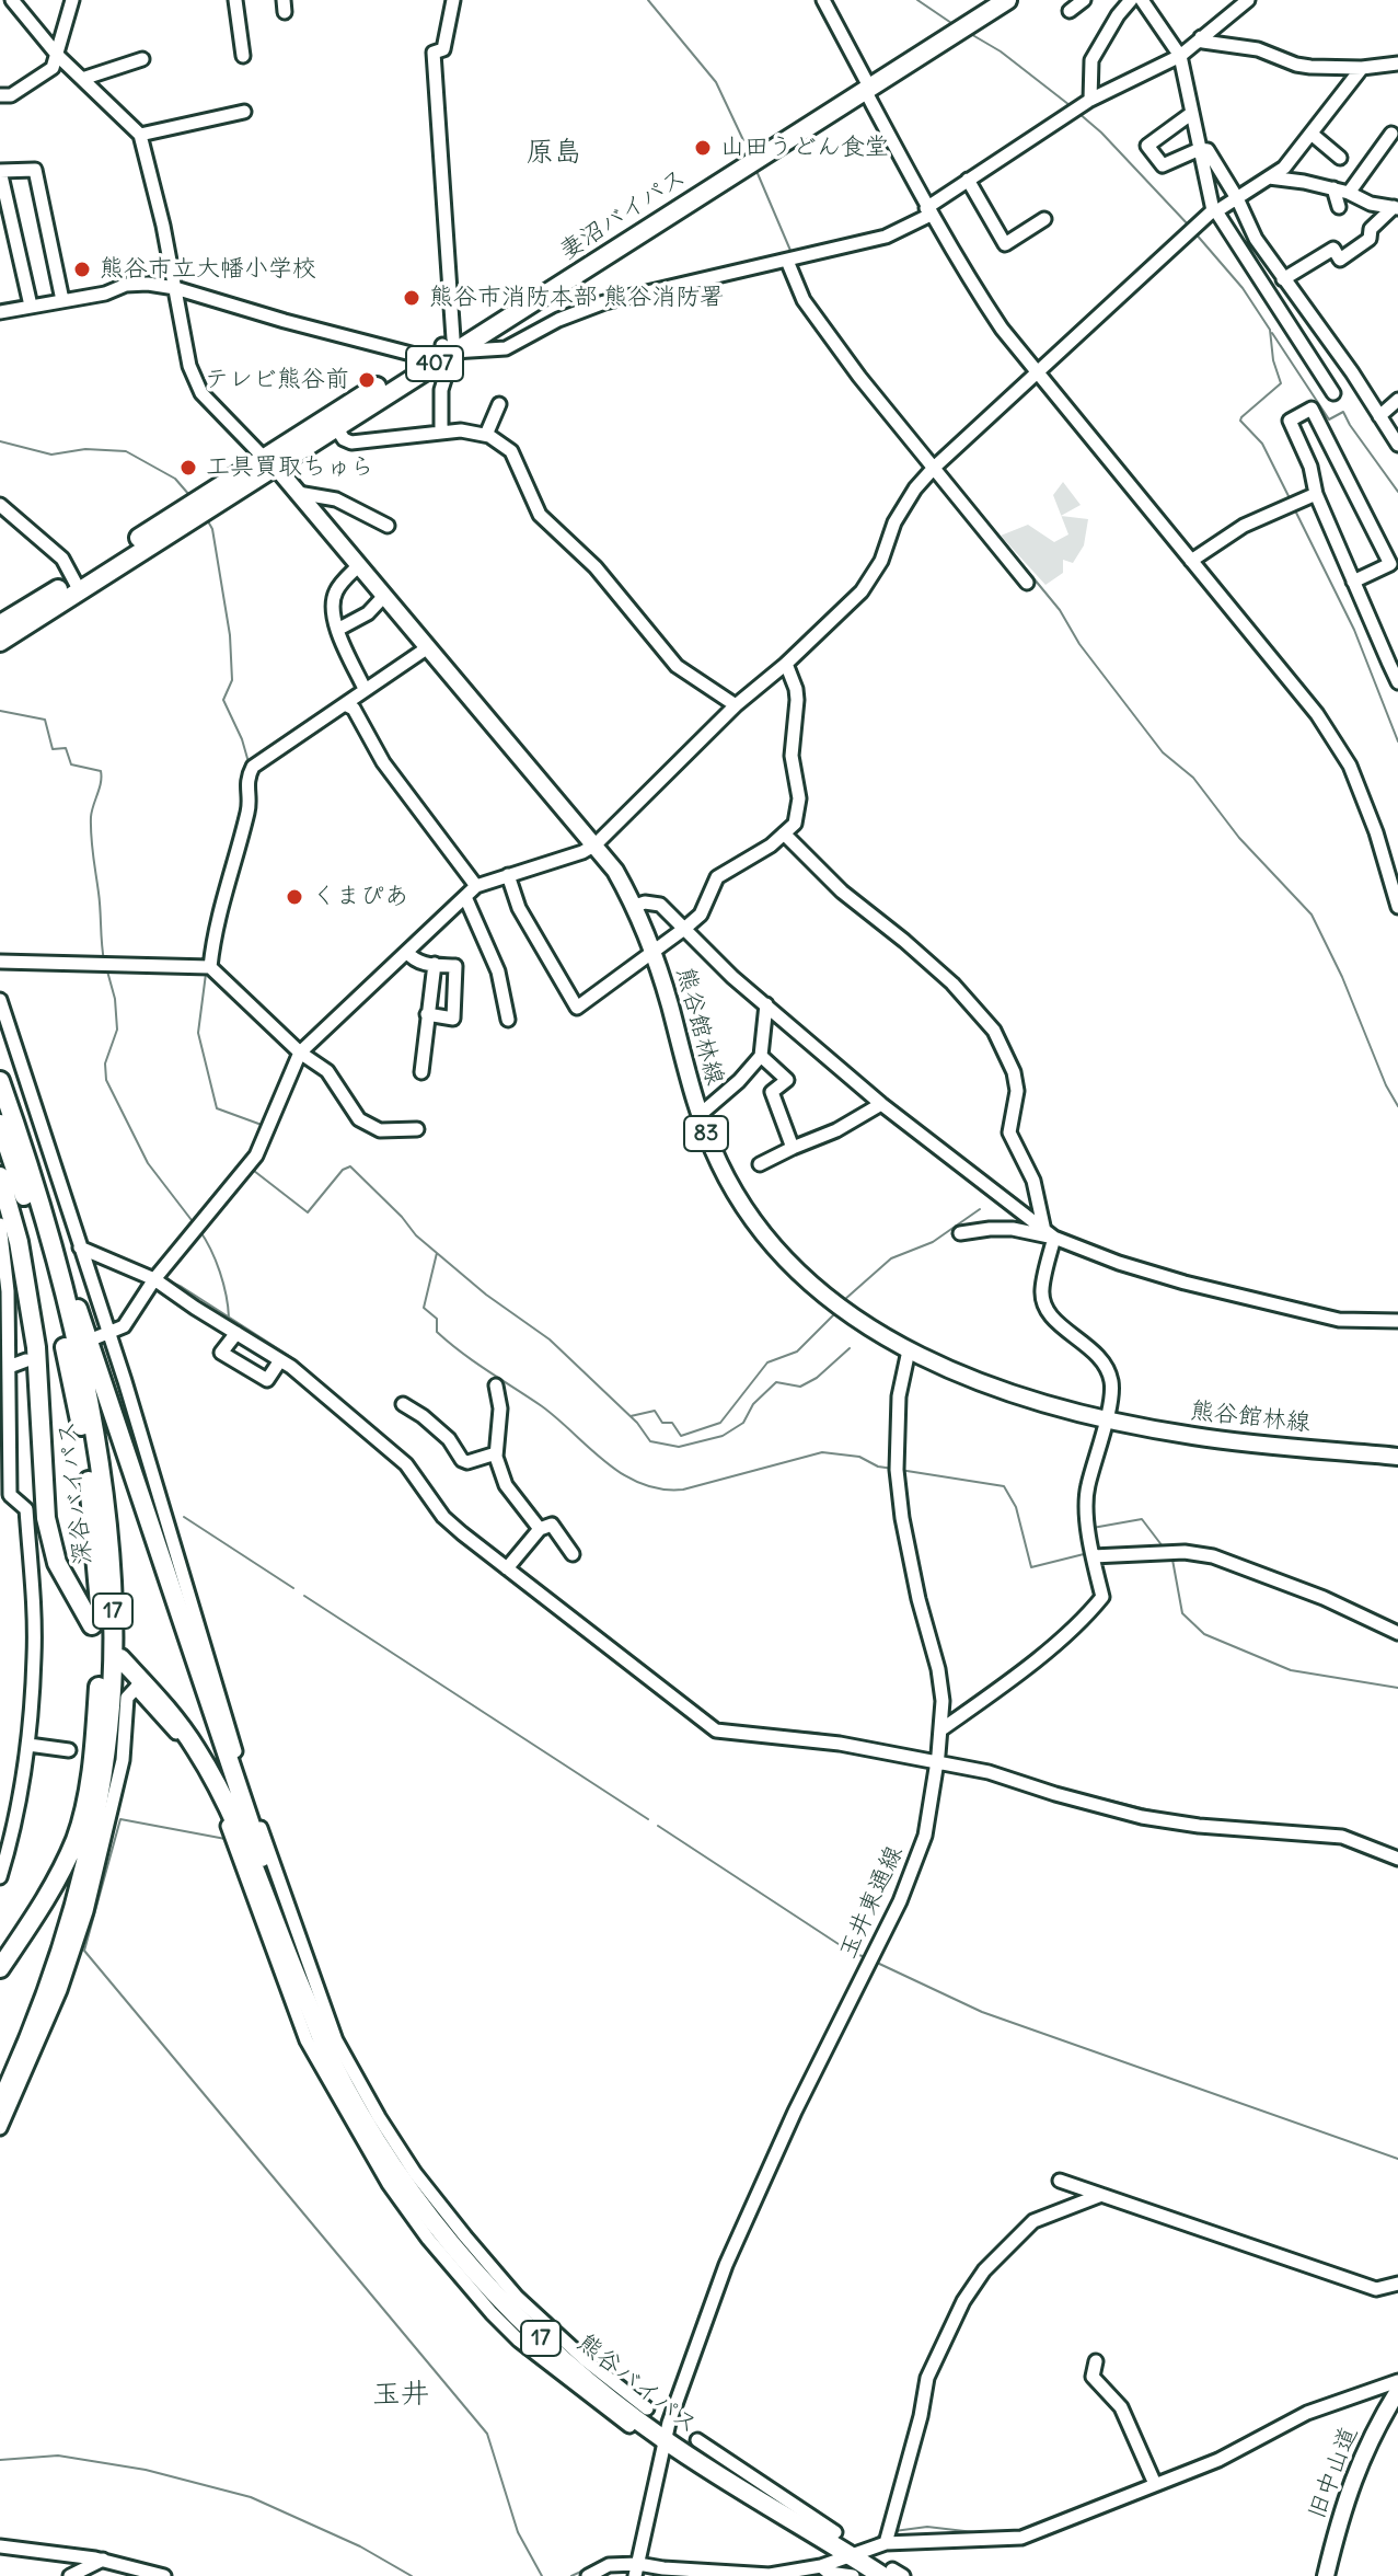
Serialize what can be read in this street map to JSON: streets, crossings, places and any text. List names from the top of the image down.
{
  "streets": {
    "highway": [
      "妻沼バイパス",
      "407",
      "深谷バイパス",
      "17",
      "熊谷バイパス"
    ],
    "main road": ["熊谷館林線", "83", "旧中山道"],
    "street": ["玉井東通線"]
  },
  "crossings": [
    ["妻沼バイパス", "熊谷館林線"],
    ["熊谷館林線", "玉井東通線"],
    ["深谷バイパス", "17"],
    ["17", "熊谷バイパス"],
    ["玉井東通線", "熊谷バイパス"]
  ],
  "districts": ["原島", "玉井"],
  "places": [
    "山田うどん食堂",
    "熊谷市立大幡小学校",
    "熊谷市消防本部 熊谷消防署",
    "テレビ熊谷前",
    "工具買取ちゅら",
    "くまぴあ"
  ]
}
